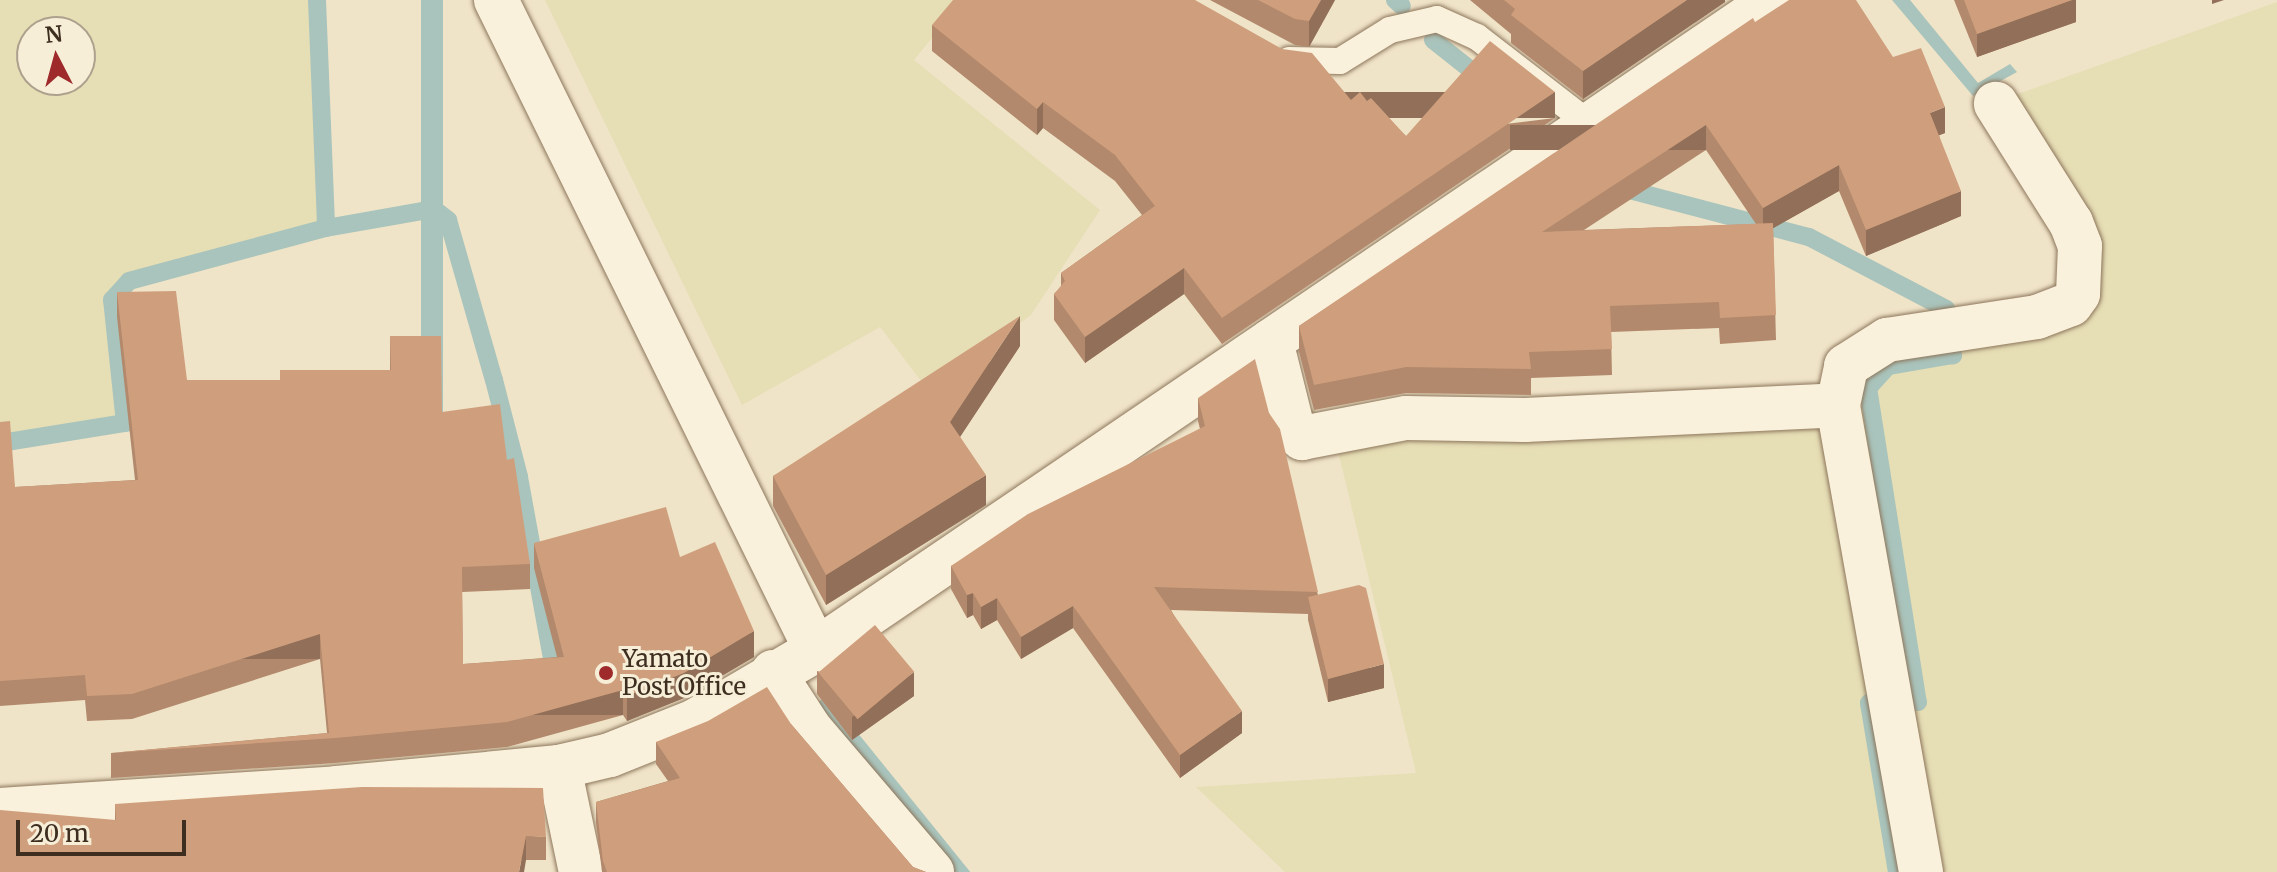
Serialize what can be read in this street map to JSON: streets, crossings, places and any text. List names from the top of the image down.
{
  "places": ["Yamato Post Office"],
  "scale_bar": "20 m",
  "north": "top"
}
